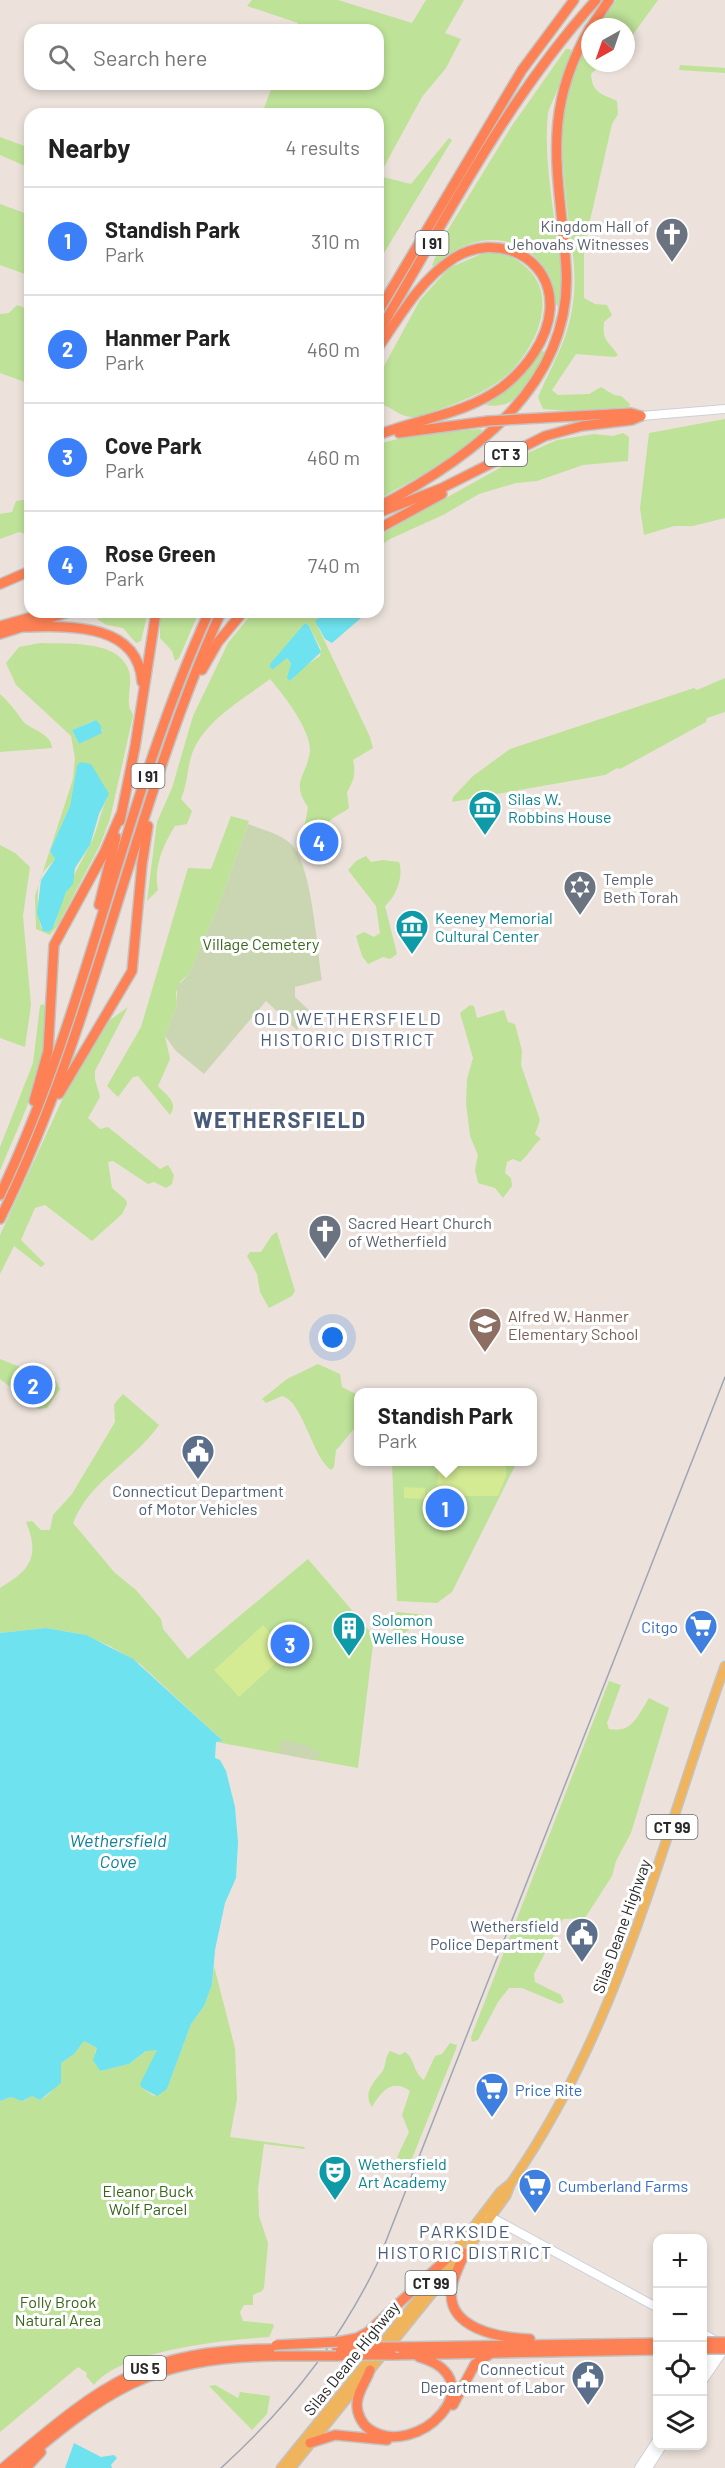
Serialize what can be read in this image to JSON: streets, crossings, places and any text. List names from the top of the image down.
{
  "streets": {
    "highway": ["I 91", "CT 3", "US 5"],
    "main road": ["CT 99", "Silas Deane Highway"]
  },
  "districts": ["OLD WETHERSFIELD HISTORIC DISTRICT", "WETHERSFIELD", "PARKSIDE HISTORIC DISTRICT"],
  "water": ["Wethersfield Cove"],
  "parks": ["Village Cemetery", "Eleanor Buck Wolf Parcel", "Folly Brook Natural Area"],
  "places": {
    "church": ["Kingdom Hall of Jehovahs Witnesses", "Sacred Heart Church of Wetherfield"],
    "museum": ["Silas W. Robbins House", "Keeney Memorial Cultural Center"],
    "synagogue": ["Temple Beth Torah"],
    "school or university": ["Alfred W. Hanmer Elementary School"],
    "public building": ["Connecticut Department of Motor Vehicles", "Wethersfield Police Department", "Connecticut Department of Labor"],
    "supermarket": ["Citgo", "Price Rite", "Cumberland Farms"],
    "building": ["Solomon Welles House"],
    "theatre": ["Wethersfield Art Academy"]
  },
  "north": "bottom left",
  "page": {
    "search": "Search here",
    "heading": ["Nearby", "4 results"],
    "list": [
      {
        "mark": "1",
        "name": "Standish Park",
        "note": "Park",
        "value": "310 m"
      },
      {
        "mark": "2",
        "name": "Hanmer Park",
        "note": "Park",
        "value": "460 m"
      },
      {
        "mark": "3",
        "name": "Cove Park",
        "note": "Park",
        "value": "460 m"
      },
      {
        "mark": "4",
        "name": "Rose Green",
        "note": "Park",
        "value": "740 m"
      }
    ],
    "pins": [
      "4",
      "2",
      "1",
      "3"
    ],
    "popup": ["Standish Park", "Park"],
    "map_buttons": ["+", "−"]
  }
}
